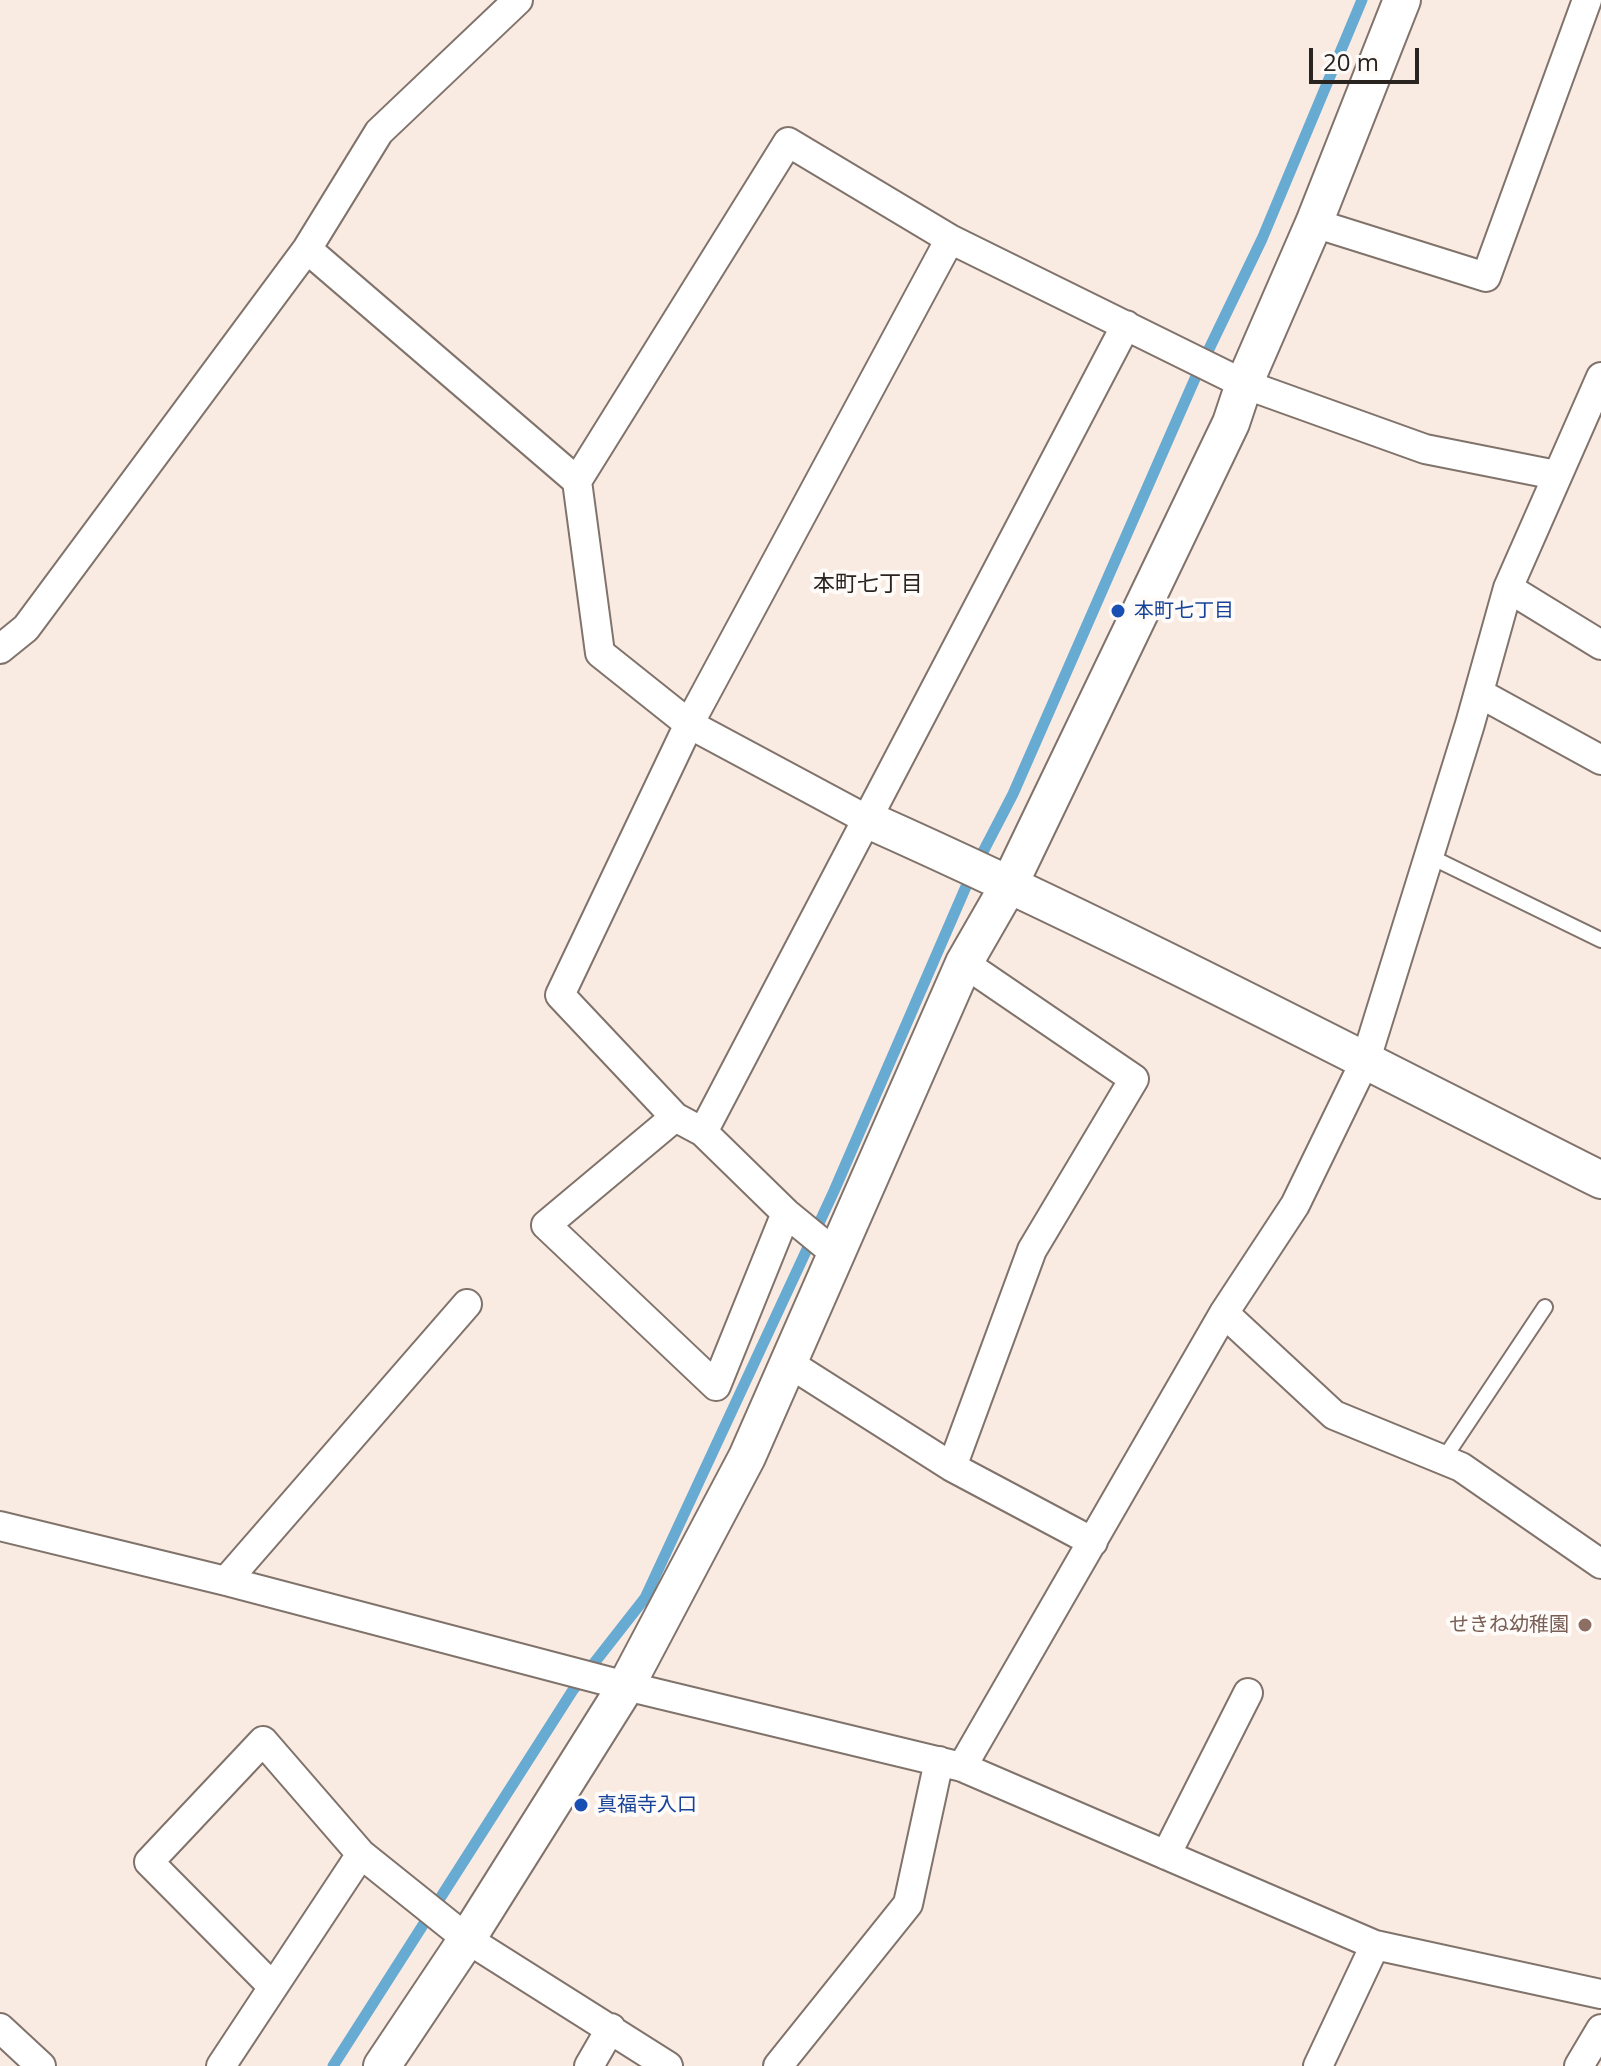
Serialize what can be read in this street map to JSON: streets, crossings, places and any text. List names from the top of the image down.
{
  "districts": ["本町七丁目"],
  "places": ["本町七丁目", "せきね幼稚園", "真福寺入口"],
  "scale_bar": "20 m"
}
